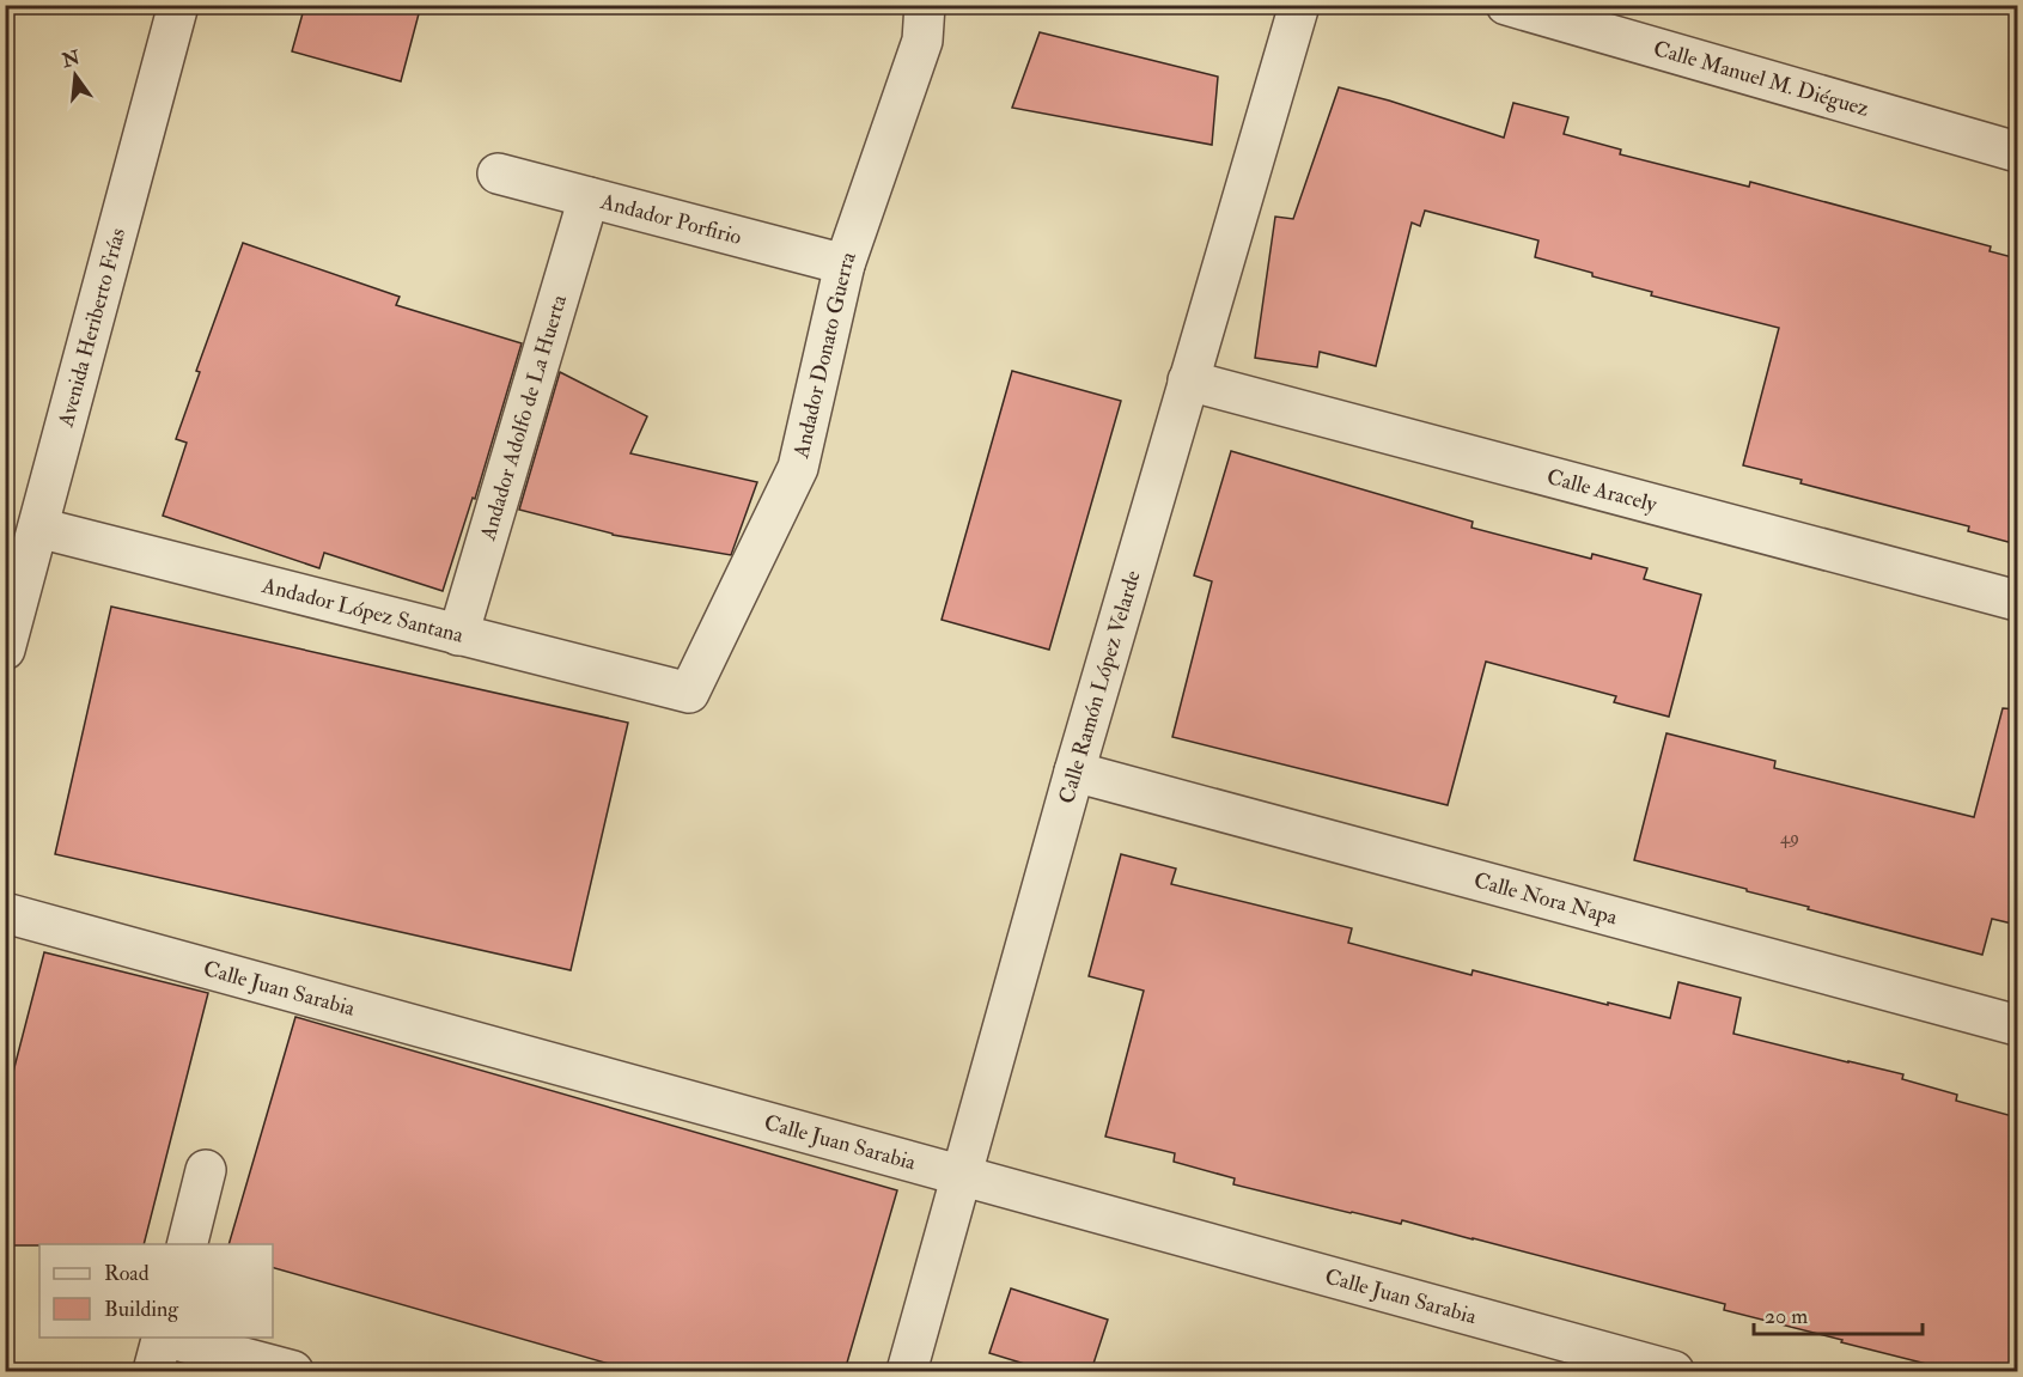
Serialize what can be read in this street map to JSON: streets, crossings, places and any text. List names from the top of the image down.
{
  "streets": {
    "street": [
      "Calle Manuel M. Diéguez",
      "Andador Porfirio",
      "Avenida Heriberto Frías",
      "Andador Donato Guerra",
      "Andador Adolfo de La Huerta",
      "Calle Aracely",
      "Andador López Santana",
      "Calle Ramón López Velarde",
      "Calle Nora Napa",
      "Calle Juan Sarabia"
    ]
  },
  "crossings": [
    ["Andador Porfirio", "Andador Donato Guerra"],
    ["Andador Porfirio", "Andador Adolfo de La Huerta"],
    ["Avenida Heriberto Frías", "Andador López Santana"],
    ["Andador Donato Guerra", "Andador López Santana"],
    ["Andador Adolfo de La Huerta", "Andador López Santana"],
    ["Calle Aracely", "Calle Ramón López Velarde"],
    ["Calle Ramón López Velarde", "Calle Nora Napa"],
    ["Calle Ramón López Velarde", "Calle Juan Sarabia"]
  ],
  "house_numbers": ["49"],
  "legend": ["Road", "Building"],
  "scale_bar": "20 m",
  "north": "top"
}
